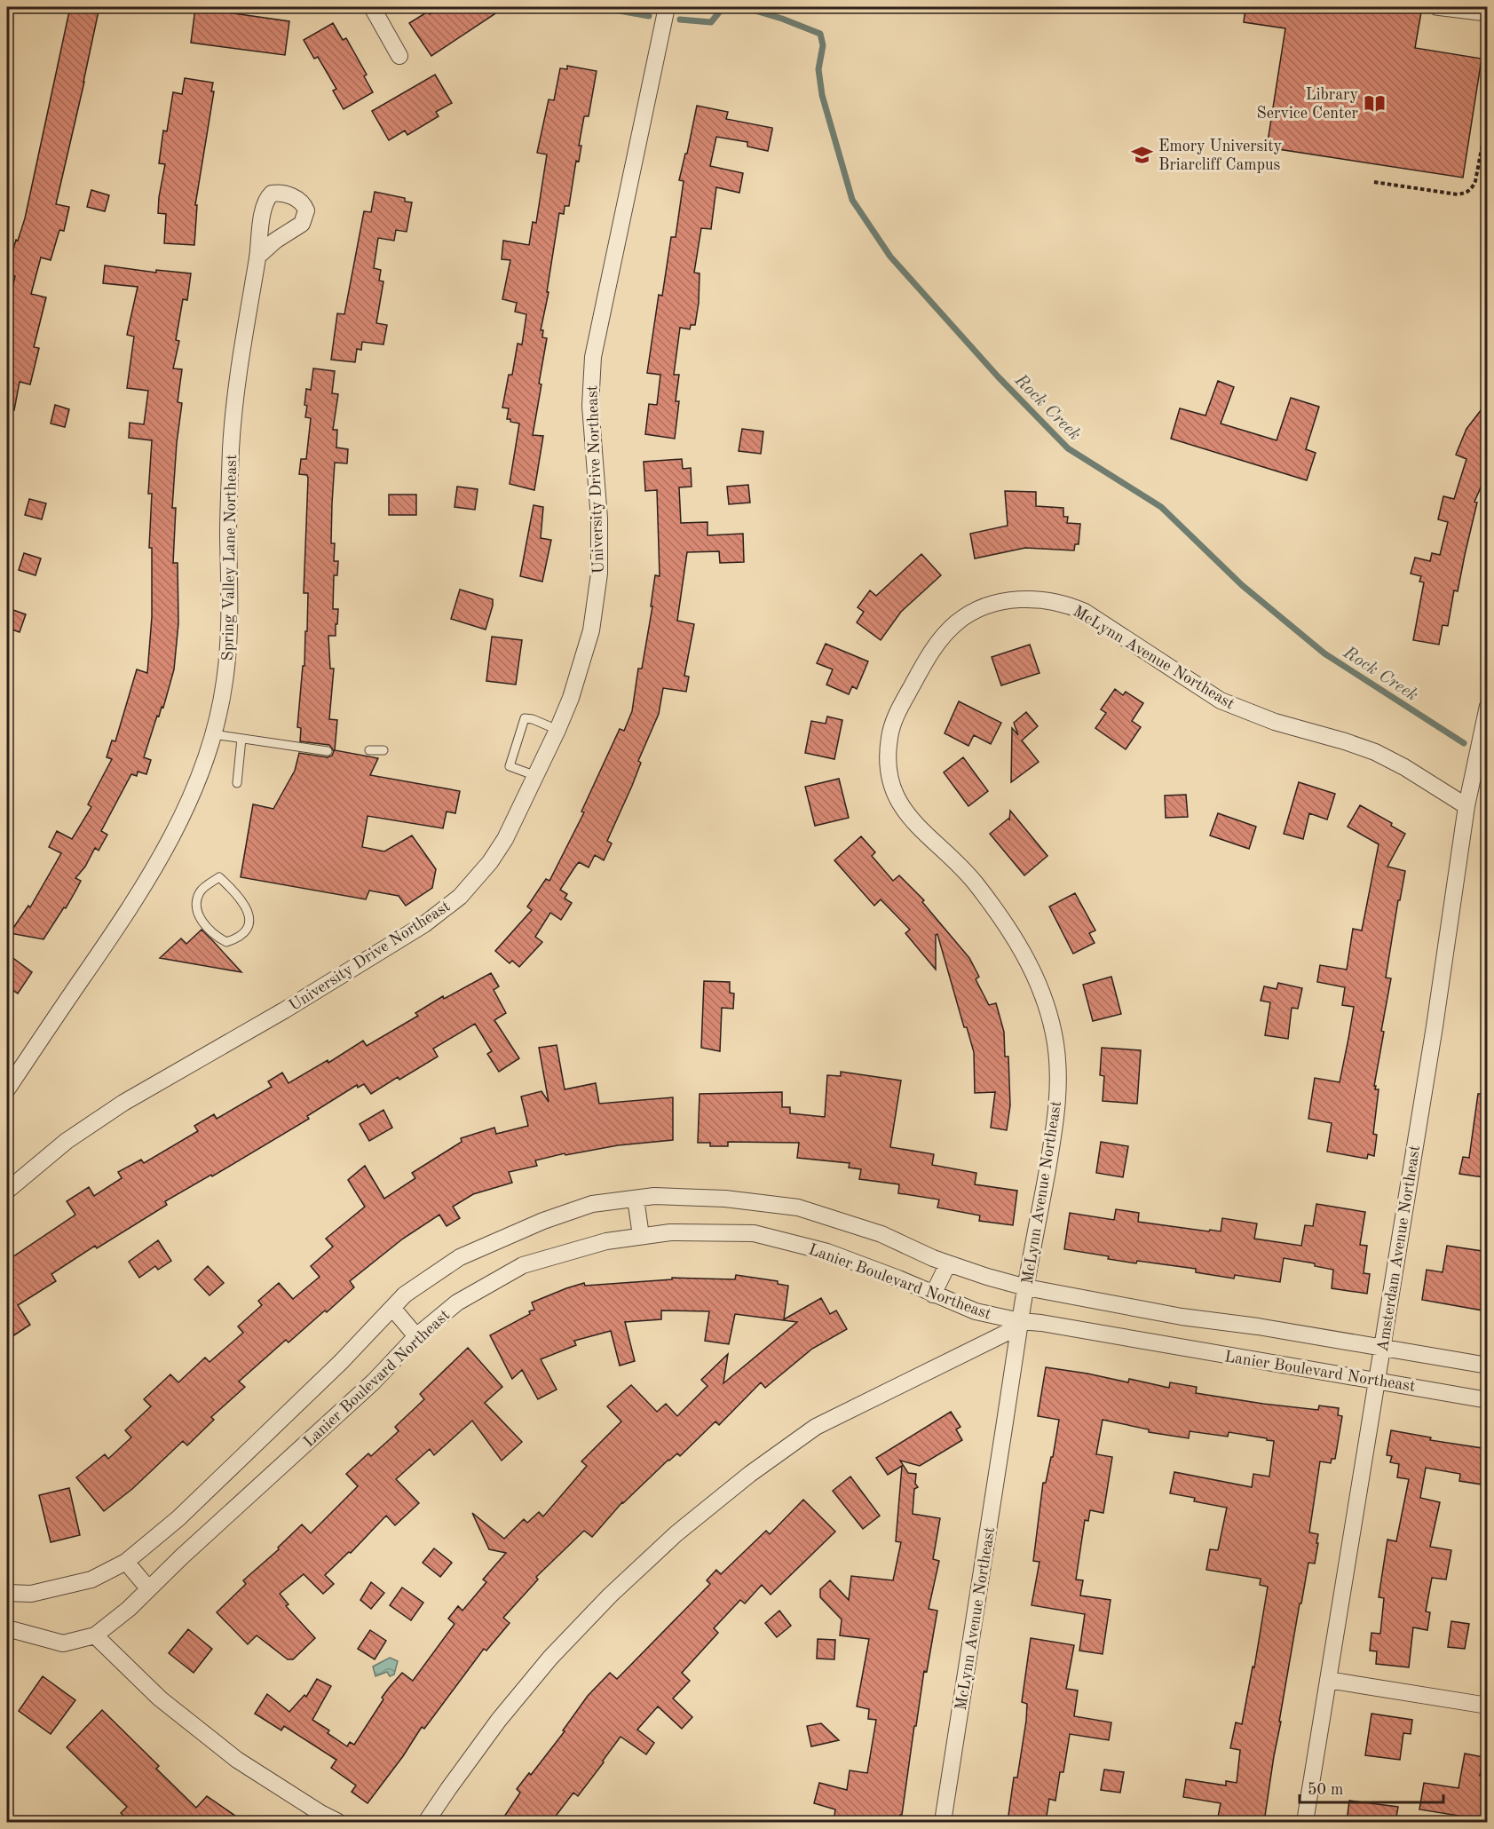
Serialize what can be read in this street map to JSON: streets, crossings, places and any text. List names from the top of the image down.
{
  "streets": {
    "street": [
      "University Drive Northeast",
      "Spring Valley Lane Northeast",
      "McLynn Avenue Northeast",
      "Amsterdam Avenue Northeast",
      "Lanier Boulevard Northeast"
    ]
  },
  "crossings": [
    ["McLynn Avenue Northeast", "Amsterdam Avenue Northeast"],
    ["McLynn Avenue Northeast", "Lanier Boulevard Northeast"],
    ["Amsterdam Avenue Northeast", "Lanier Boulevard Northeast"]
  ],
  "water": ["Rock Creek"],
  "places": {
    "library": ["Library Service Center"],
    "school or university": ["Emory University Briarcliff Campus"]
  },
  "scale_bar": "50 m"
}
